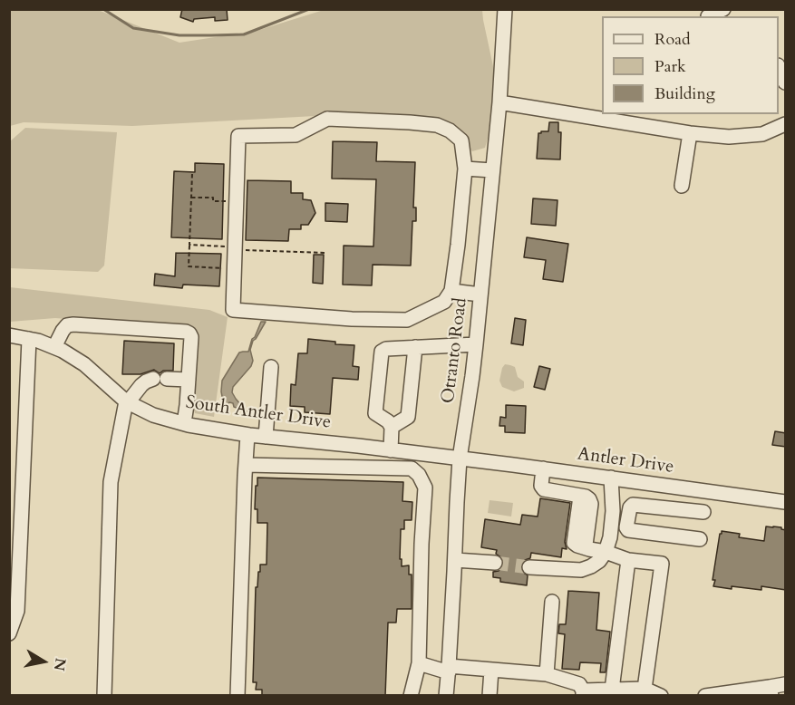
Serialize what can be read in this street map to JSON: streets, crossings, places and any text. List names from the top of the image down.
{
  "streets": {
    "street": ["Otranto Road", "South Antler Drive", "Antler Drive"]
  },
  "crossings": [
    ["Otranto Road", "South Antler Drive"],
    ["Otranto Road", "Antler Drive"],
    ["South Antler Drive", "Antler Drive"]
  ],
  "legend": ["Road", "Park", "Building"],
  "north": "right"
}
